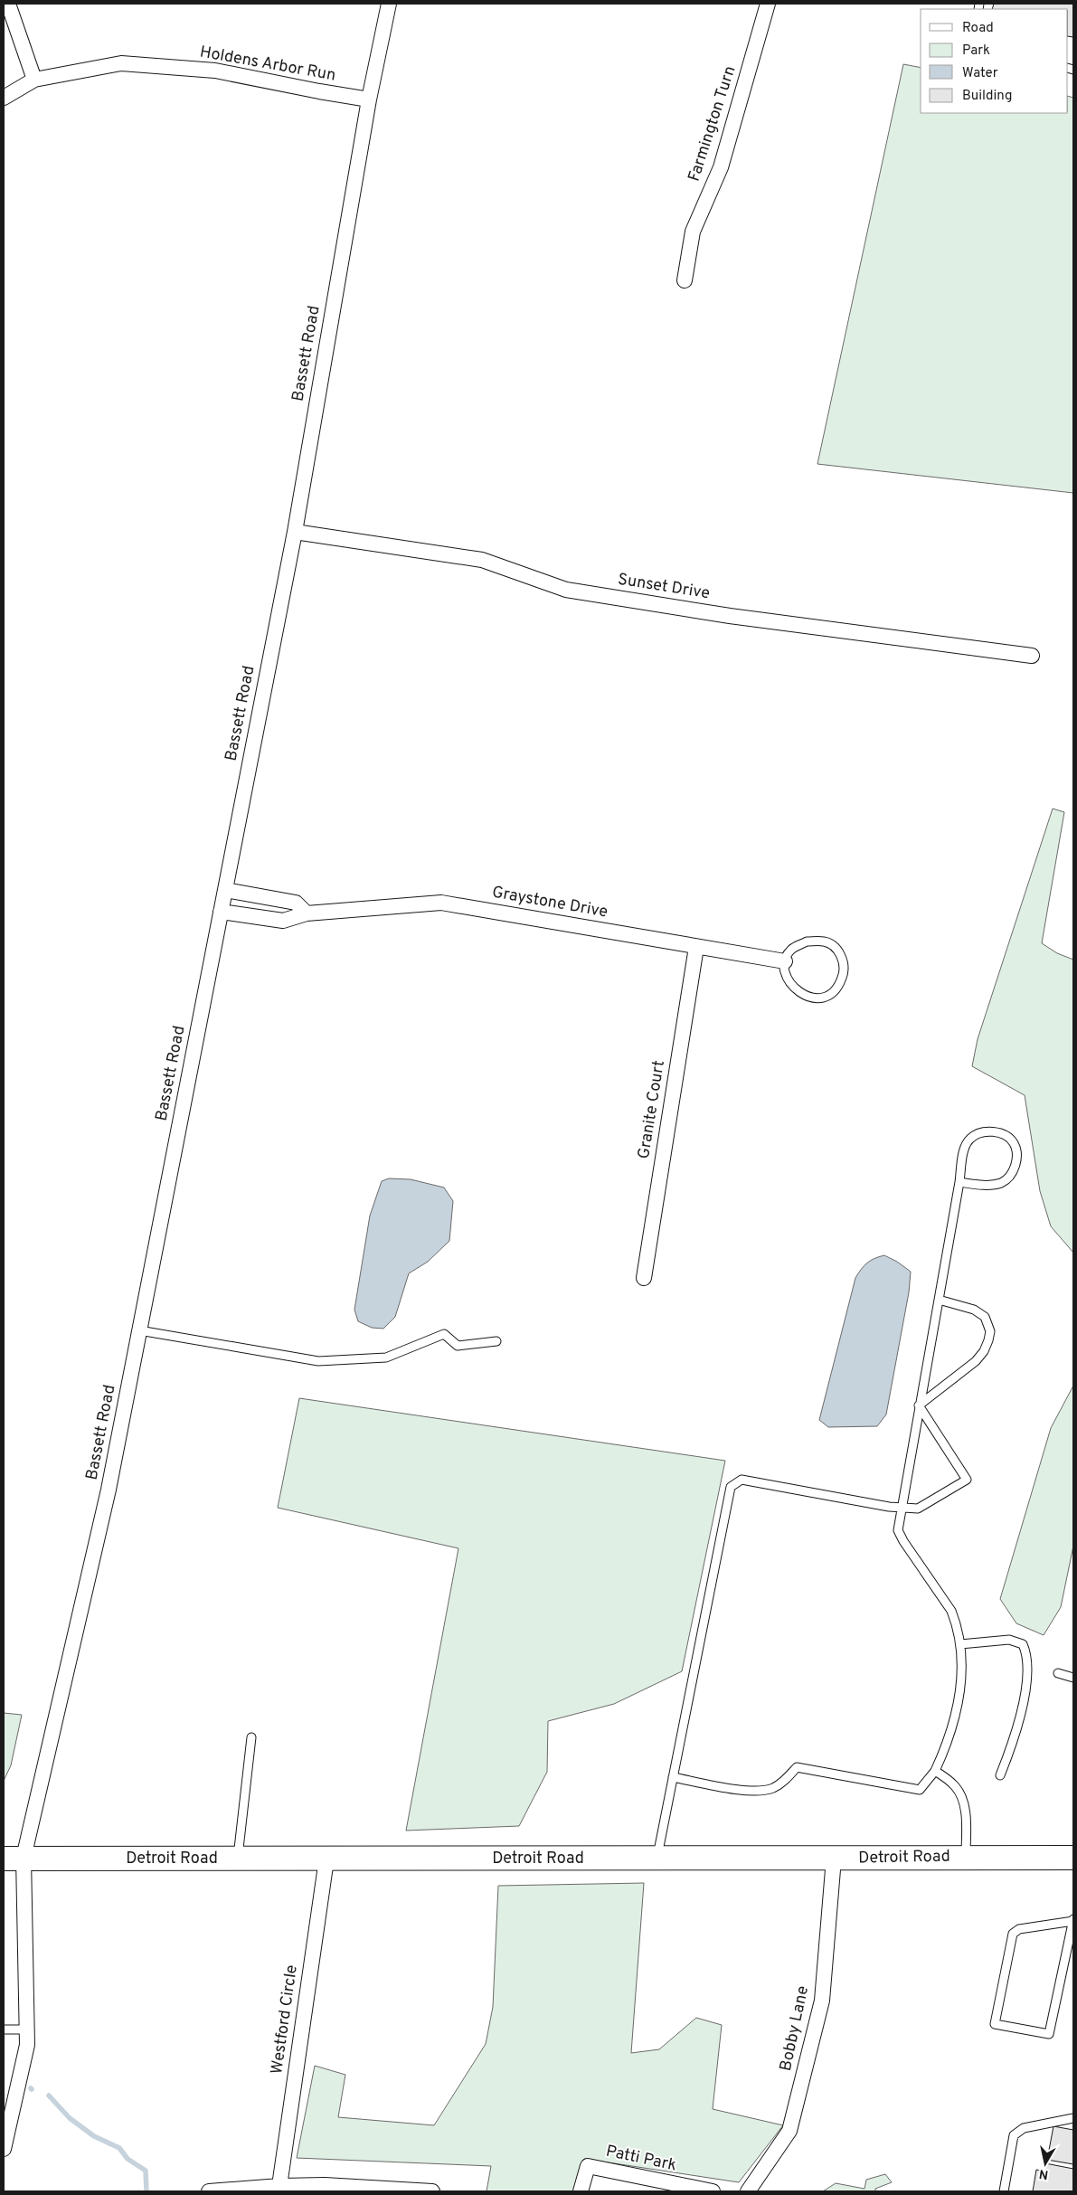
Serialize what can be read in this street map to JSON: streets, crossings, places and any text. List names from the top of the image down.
{
  "streets": {
    "main road": ["Detroit Road"],
    "street": [
      "Holdens Arbor Run",
      "Farmington Turn",
      "Bassett Road",
      "Sunset Drive",
      "Graystone Drive",
      "Granite Court",
      "Westford Circle",
      "Bobby Lane",
      "Patti Park"
    ]
  },
  "crossings": [
    ["Holdens Arbor Run", "Bassett Road"],
    ["Bassett Road", "Sunset Drive"],
    ["Bassett Road", "Graystone Drive"],
    ["Bassett Road", "Detroit Road"],
    ["Graystone Drive", "Granite Court"],
    ["Detroit Road", "Westford Circle"],
    ["Detroit Road", "Bobby Lane"]
  ],
  "legend": [
    "Road",
    "Park",
    "Water",
    "Building"
  ],
  "north": "bottom"
}
